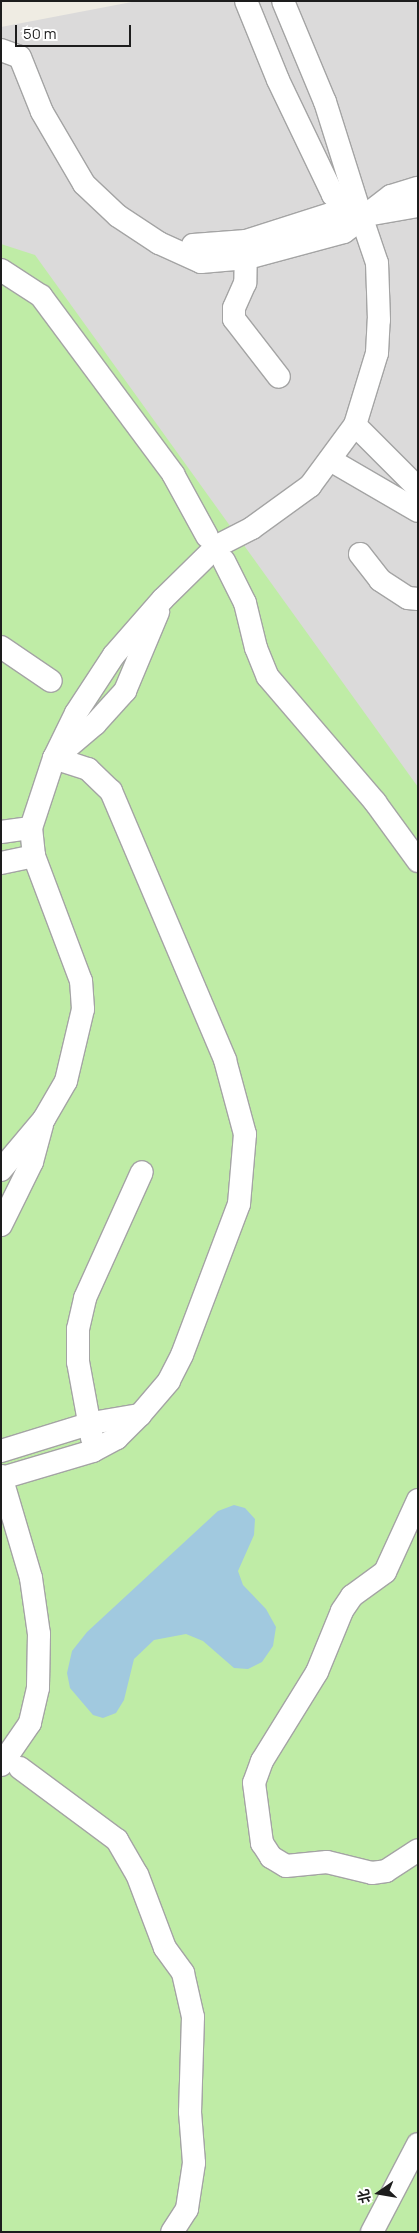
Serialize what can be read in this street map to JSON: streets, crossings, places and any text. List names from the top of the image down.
{
  "scale_bar": "50 m",
  "north": "left"
}
